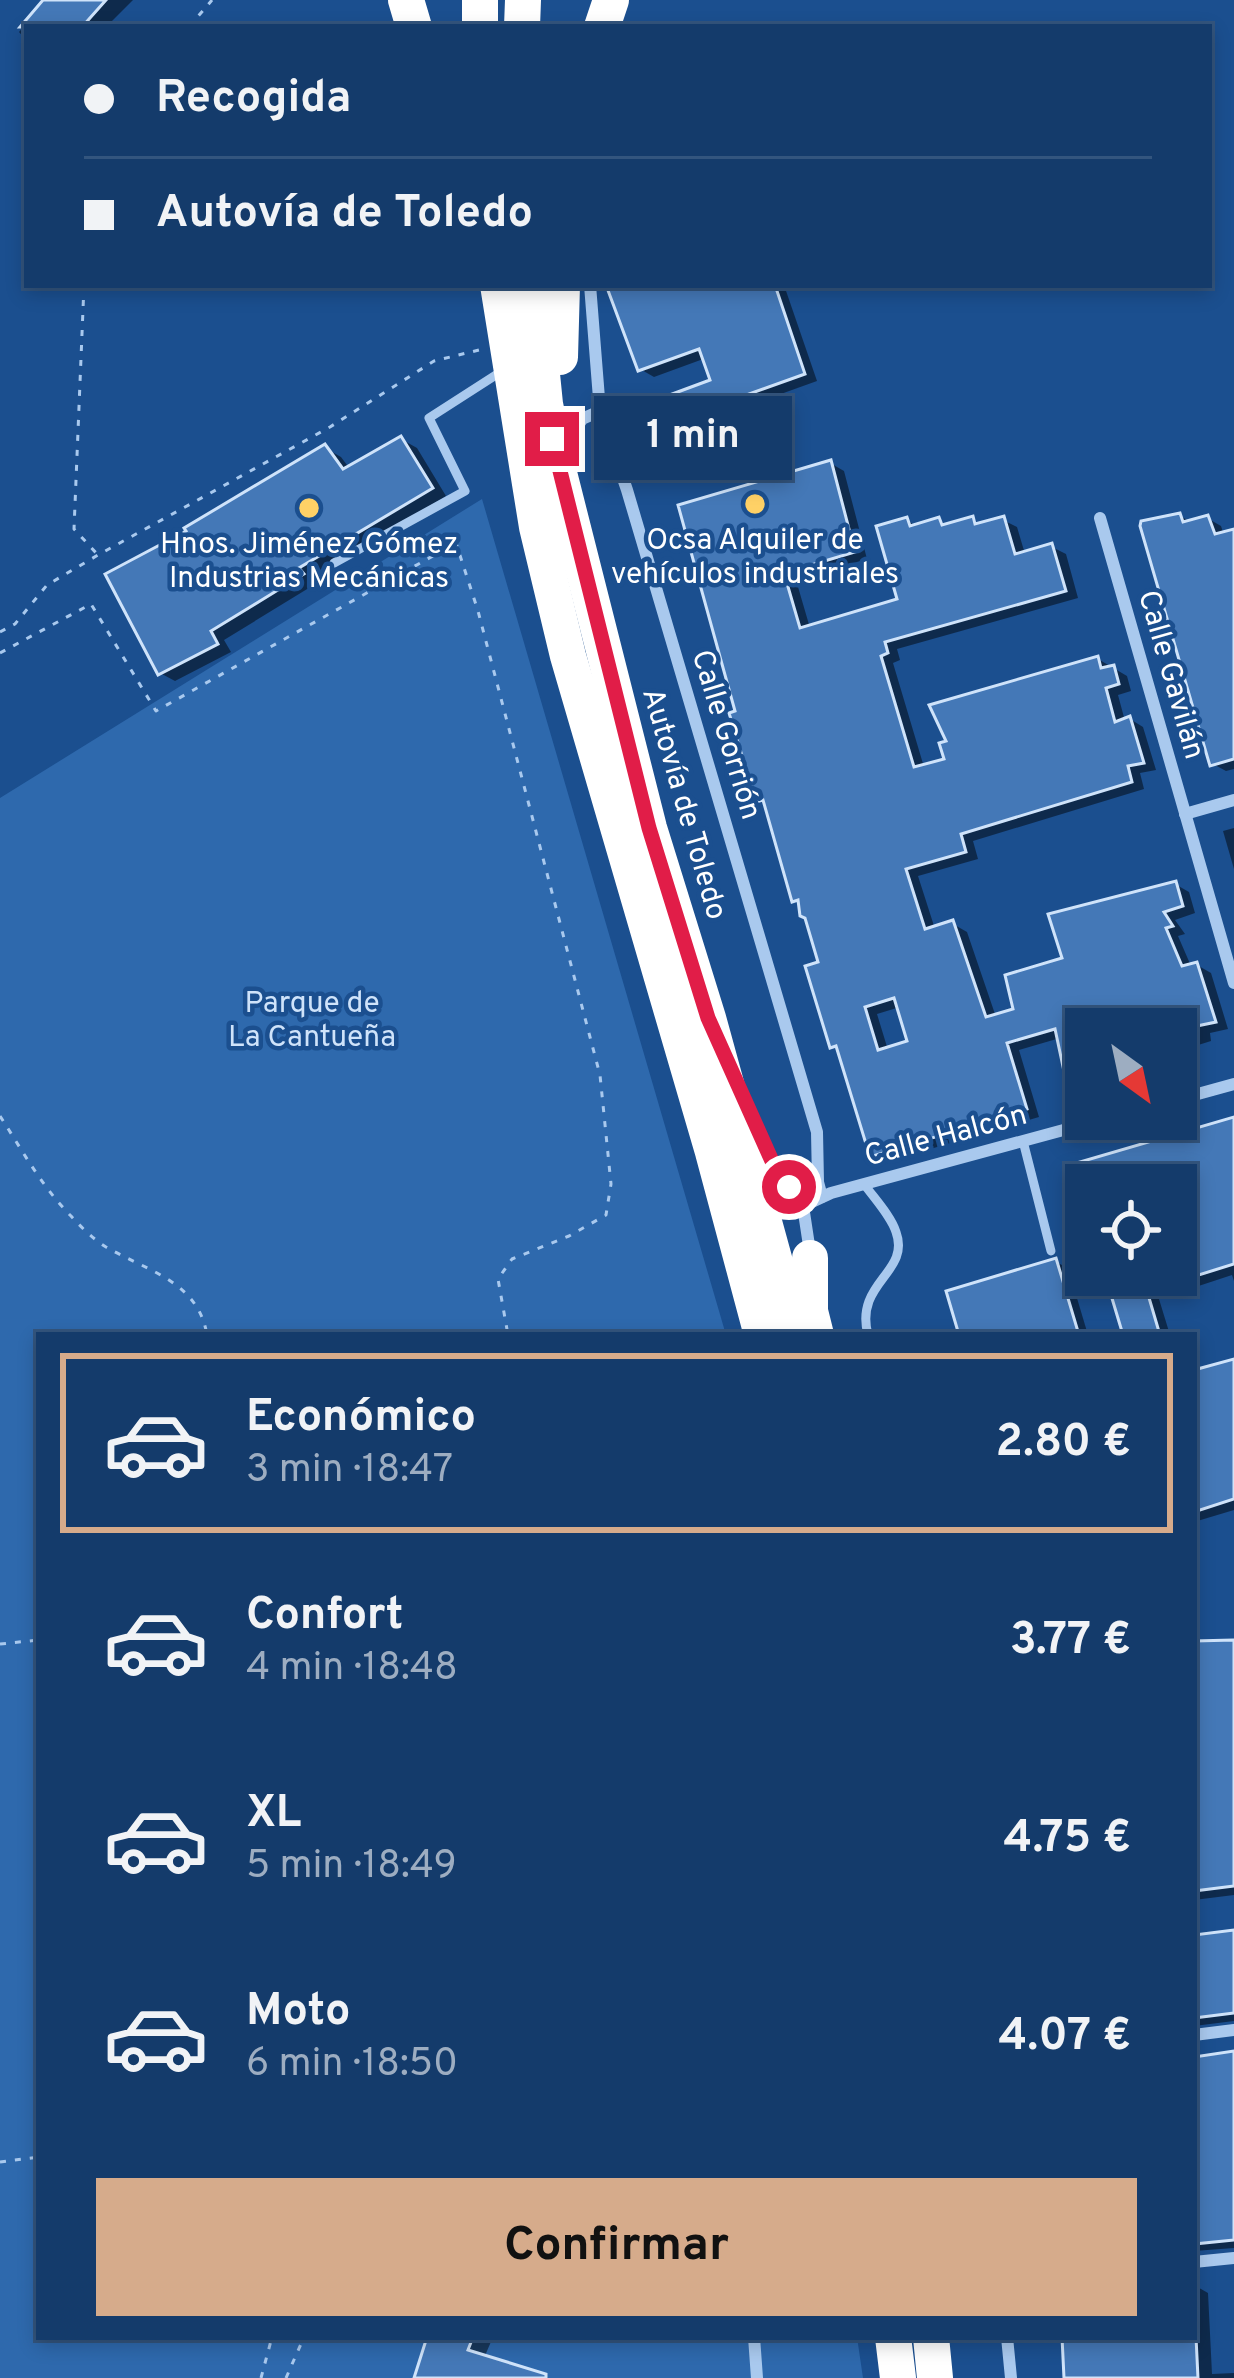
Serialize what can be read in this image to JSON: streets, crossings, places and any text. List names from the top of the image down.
{
  "streets": {
    "highway": ["Autovía de Toledo"],
    "street": ["Calle Gavilán", "Calle Gorrión", "Calle Halcón"]
  },
  "crossings": [
    ["Calle Gorrión", "Calle Halcón"]
  ],
  "parks": ["Parque de La Cantueña"],
  "places": ["Ocsa Alquiler de vehículos industriales", "Hnos. Jiménez Gómez Industrias Mecánicas"],
  "north": "bottom right",
  "page": {
    "banner": ["Recogida", "Autovía de Toledo"],
    "bubble": "1 min",
    "list": [
      {
        "name": "Económico",
        "note": "3 min · 18:47",
        "value": "2.80 €"
      },
      {
        "name": "Confort",
        "note": "4 min · 18:48",
        "value": "3.77 €"
      },
      {
        "name": "XL",
        "note": "5 min · 18:49",
        "value": "4.75 €"
      },
      {
        "name": "Moto",
        "note": "6 min · 18:50",
        "value": "4.07 €"
      }
    ],
    "buttons": "Confirmar"
  }
}
